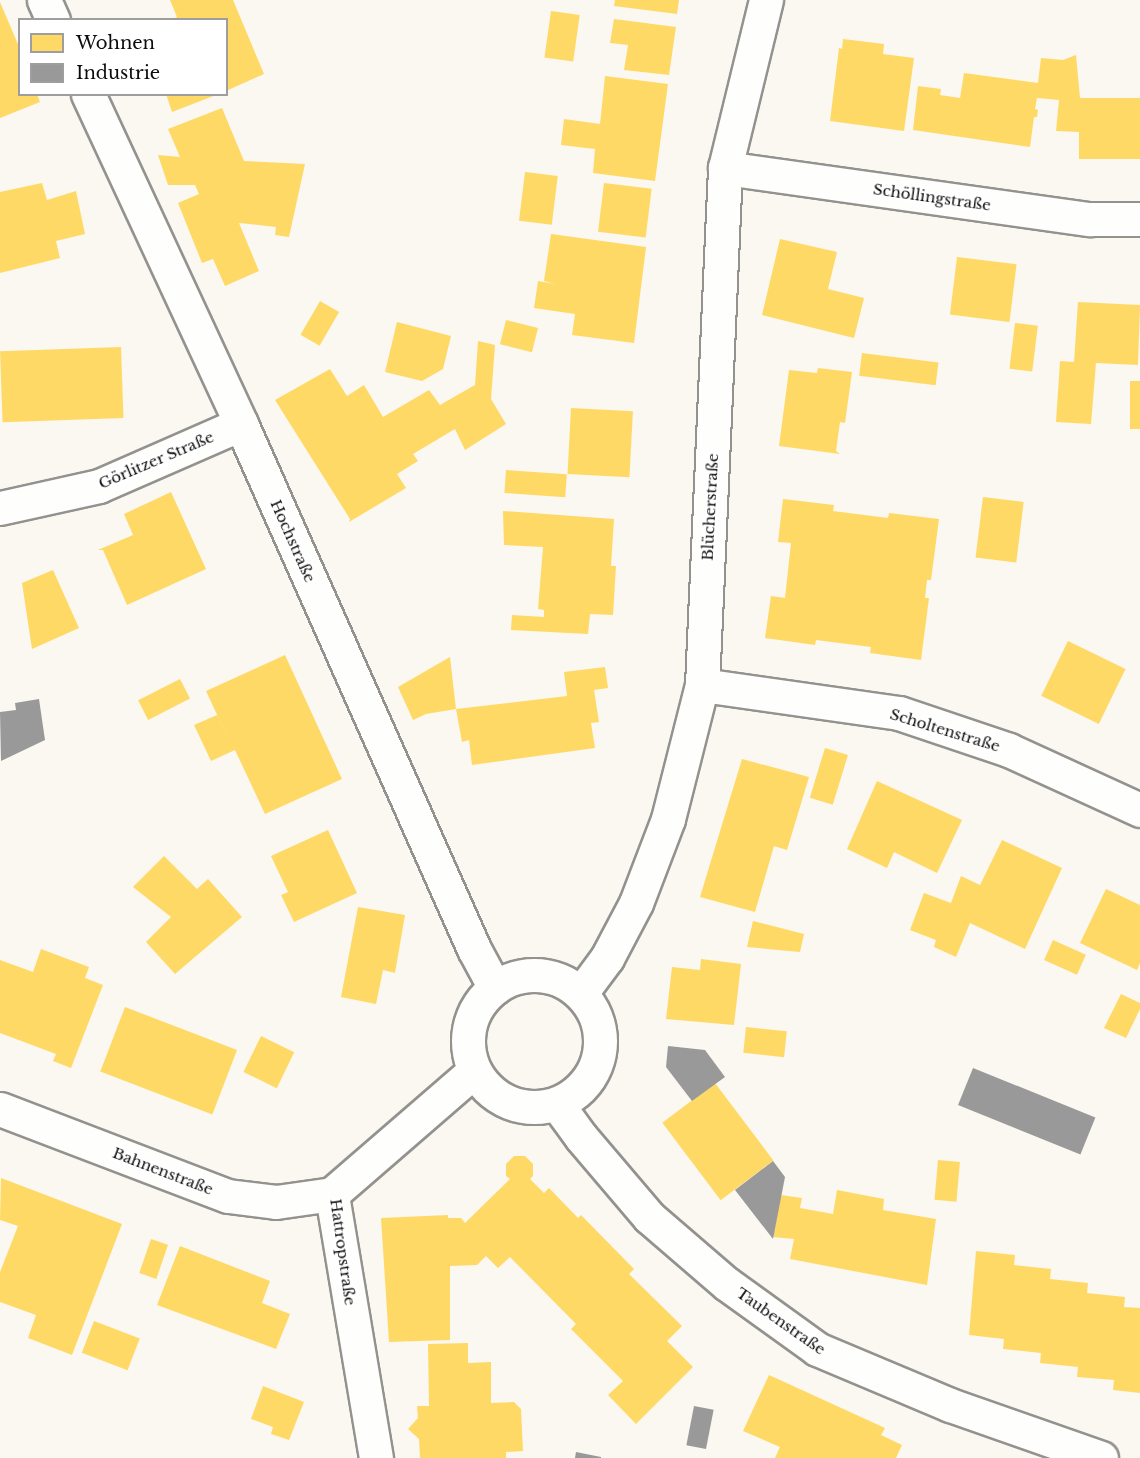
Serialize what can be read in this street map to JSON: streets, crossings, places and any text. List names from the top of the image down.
{
  "streets": {
    "street": [
      "Schöllingstraße",
      "Görlitzer Straße",
      "Blücherstraße",
      "Hochstraße",
      "Scholtenstraße",
      "Bahnenstraße",
      "Hattropstraße",
      "Taubenstraße"
    ]
  },
  "crossings": [
    ["Schöllingstraße", "Blücherstraße"],
    ["Görlitzer Straße", "Hochstraße"],
    ["Blücherstraße", "Hochstraße"],
    ["Blücherstraße", "Scholtenstraße"],
    ["Blücherstraße", "Hattropstraße"],
    ["Blücherstraße", "Taubenstraße"],
    ["Hochstraße", "Hattropstraße"],
    ["Hochstraße", "Taubenstraße"],
    ["Bahnenstraße", "Hattropstraße"],
    ["Hattropstraße", "Taubenstraße"]
  ],
  "legend": ["Wohnen", "Industrie"]
}
